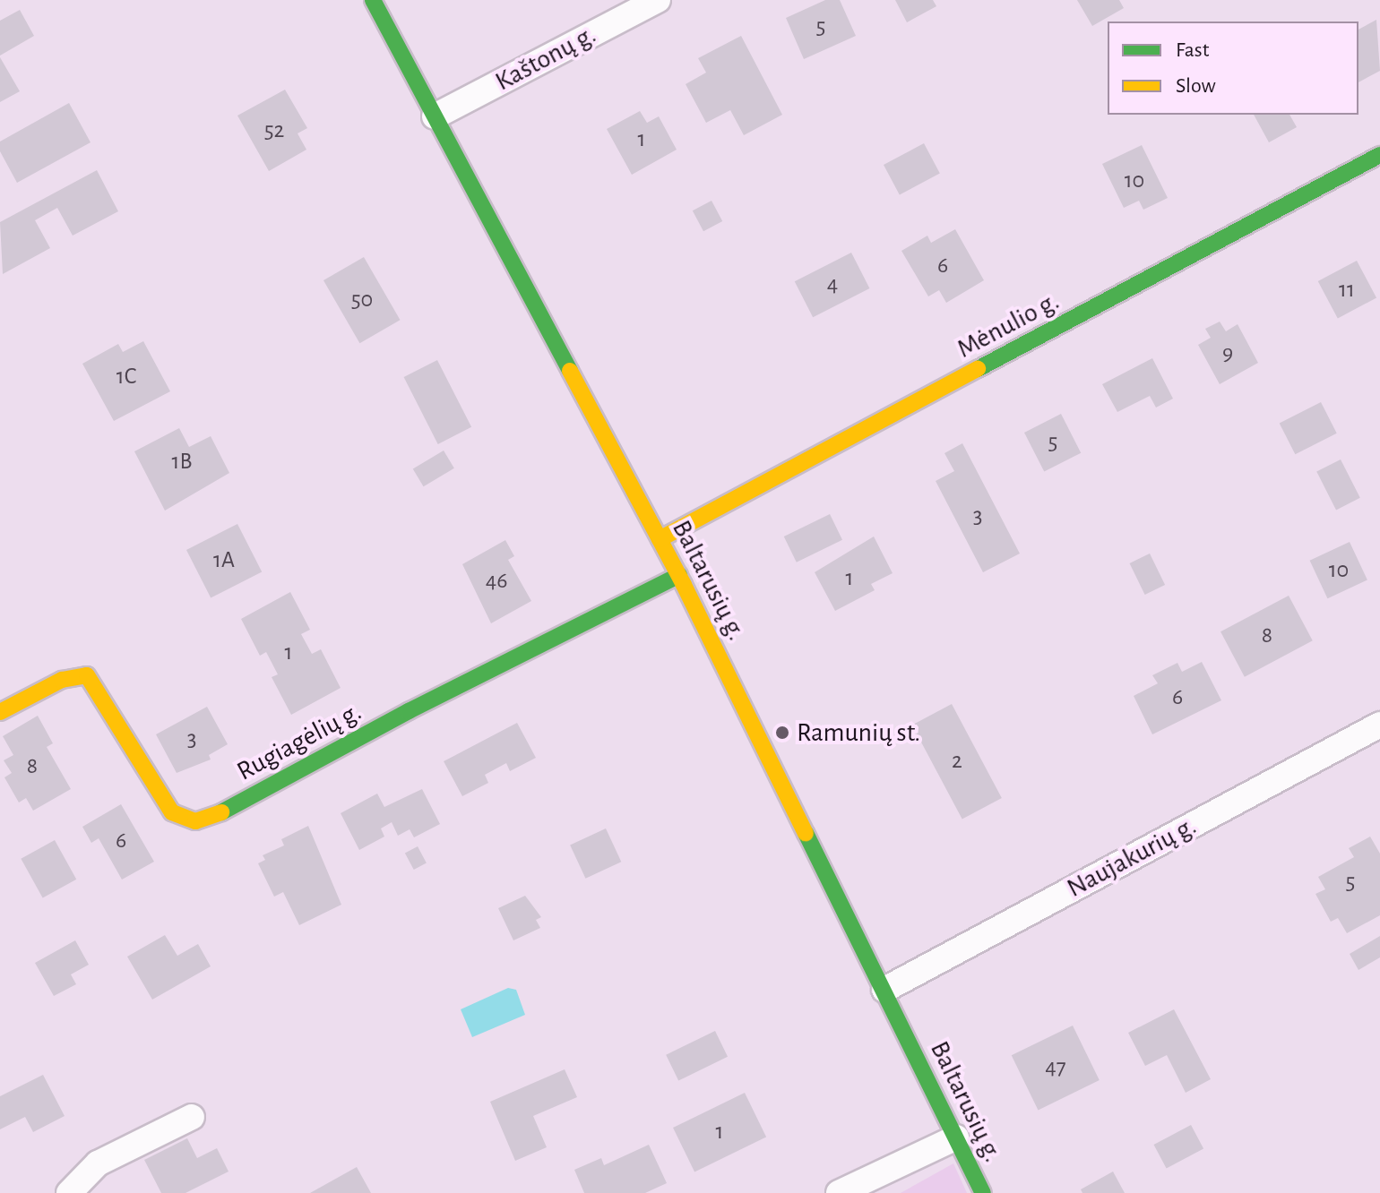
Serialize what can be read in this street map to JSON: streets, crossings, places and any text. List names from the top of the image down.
{
  "streets": {
    "street": [
      "Kaštonų g.",
      "Mėnulio g.",
      "Baltarusių g.",
      "Rugiagėlių g.",
      "Naujakurių g."
    ]
  },
  "crossings": [
    ["Kaštonų g.", "Baltarusių g."],
    ["Mėnulio g.", "Baltarusių g."],
    ["Baltarusių g.", "Rugiagėlių g."],
    ["Baltarusių g.", "Naujakurių g."]
  ],
  "places": ["Ramunių st."],
  "house_numbers": [
    "5",
    "52",
    "1",
    "10",
    "6",
    "4",
    "11",
    "50",
    "9",
    "1C",
    "5",
    "1B",
    "3",
    "1A",
    "10",
    "1",
    "46",
    "8",
    "1",
    "6",
    "3",
    "2",
    "8",
    "6",
    "5",
    "47",
    "1"
  ],
  "legend": ["Fast", "Slow"]
}
